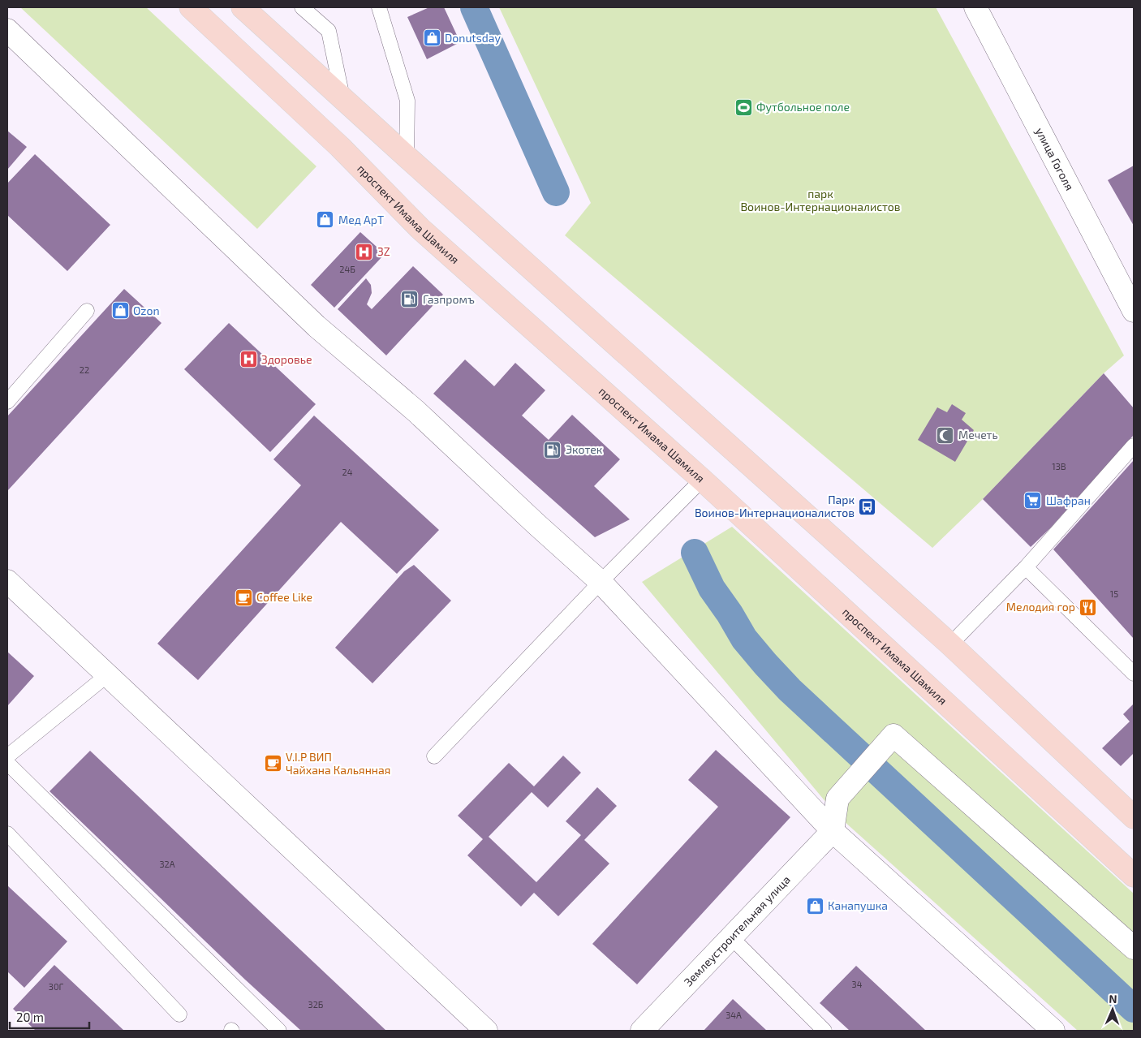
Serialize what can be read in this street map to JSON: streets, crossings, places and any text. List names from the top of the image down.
{
  "streets": {
    "main road": ["проспект Имама Шамиля"],
    "street": ["улица Гоголя", "Землеустроительная улица"]
  },
  "parks": ["парк Воинов-Интернационалистов"],
  "places": {
    "shop": [
      "Donutsday",
      "Мед АрТ",
      "Ozon",
      "Канапушка"
    ],
    "sports": ["Футбольное поле"],
    "hospital": ["3Z", "Здоровье"],
    "fuel station": ["Газпромъ", "Экотек"],
    "mosque": ["Мечеть"],
    "supermarket": ["Шафран"],
    "bus stop": ["Парк Воинов-Интернационалистов"],
    "cafe": ["Coffee Like", "V.I.P ВИП Чайхана Кальянная"],
    "restaurant": ["Мелодия гор"]
  },
  "house_numbers": [
    "24Б",
    "22",
    "13В",
    "24",
    "15",
    "32А",
    "34",
    "30Г",
    "32Б",
    "34А"
  ],
  "scale_bar": "20 m",
  "north": "top"
}
